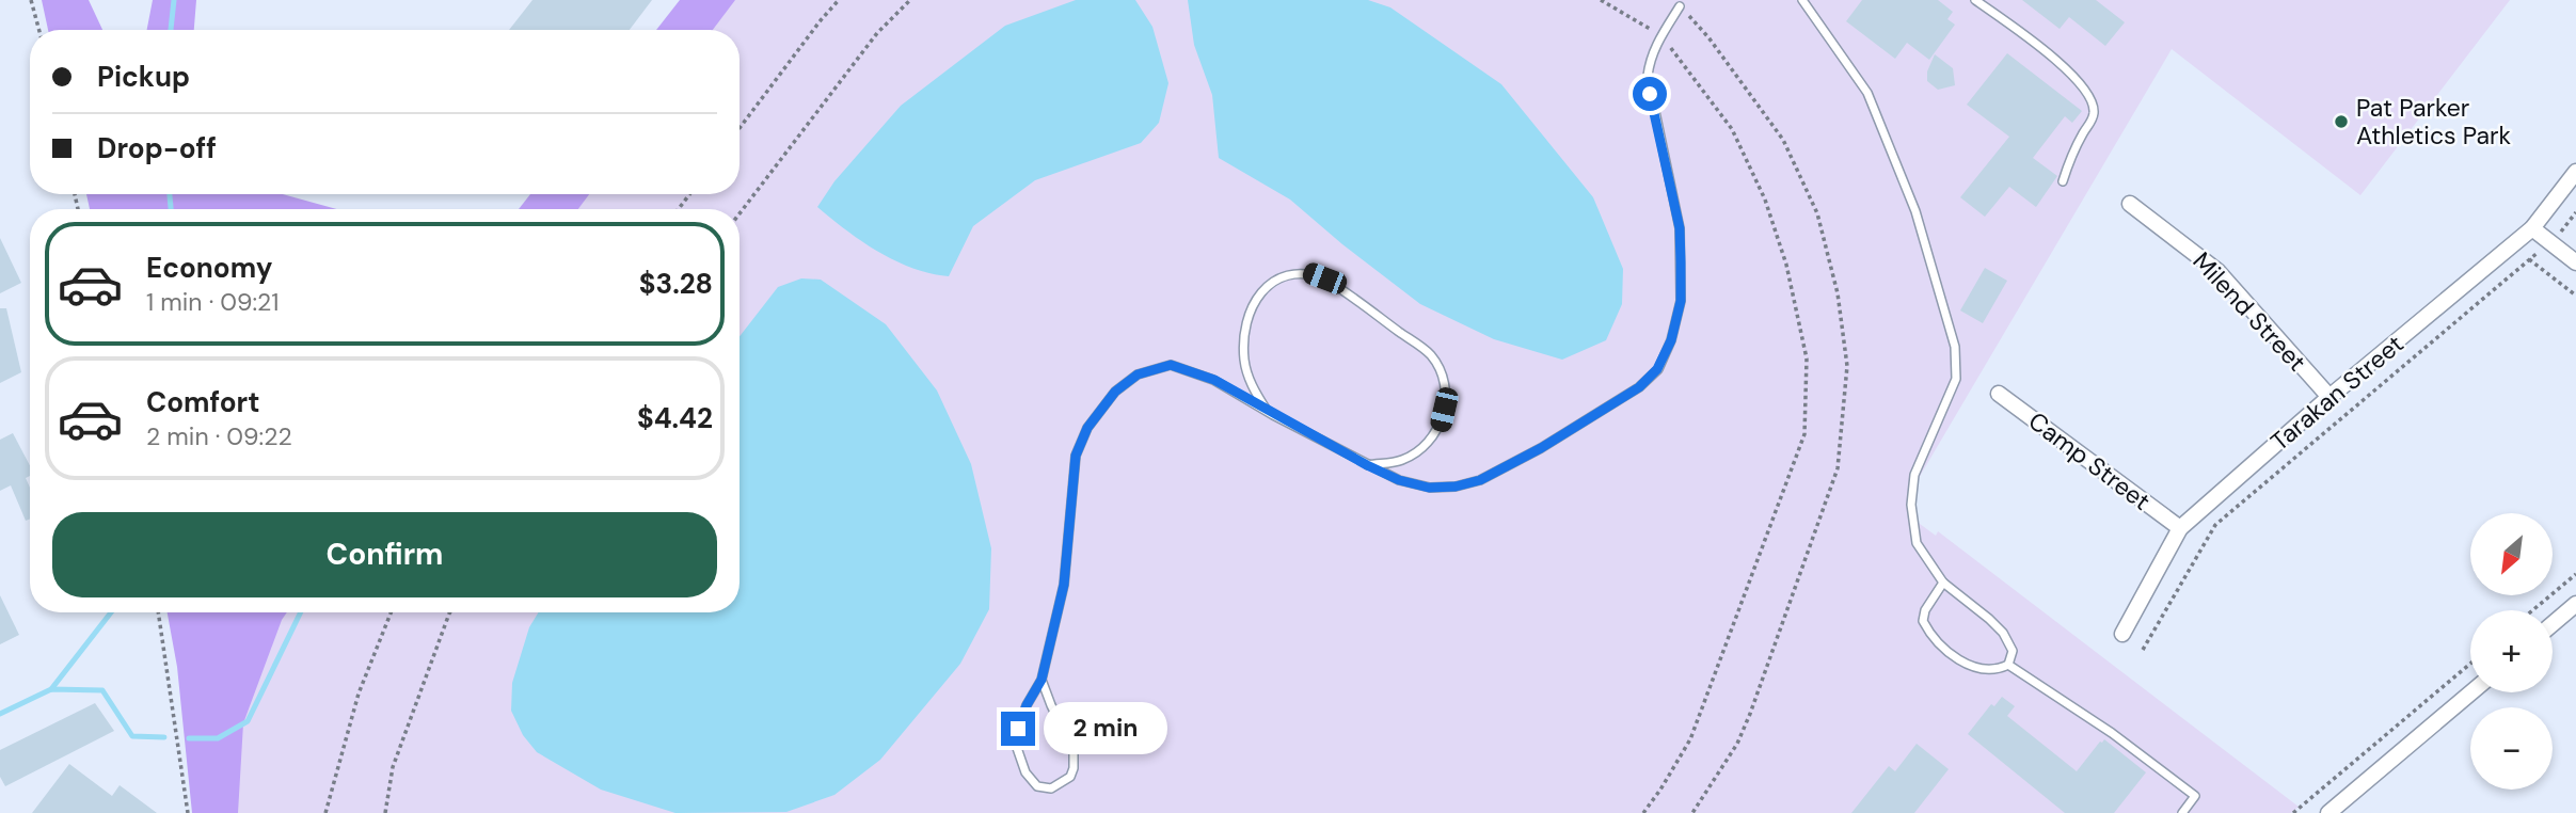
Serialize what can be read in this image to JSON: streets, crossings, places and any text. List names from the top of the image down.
{
  "streets": {
    "street": ["Milend Street", "Tarakan Street", "Camp Street"]
  },
  "crossings": [
    ["Milend Street", "Tarakan Street"],
    ["Tarakan Street", "Camp Street"]
  ],
  "places": ["Pat Parker Athletics Park"],
  "north": "bottom left",
  "page": {
    "banner": ["Pickup", "Drop-off"],
    "list": [
      {
        "name": "Economy",
        "note": "1 min · 09:21",
        "value": "$3.28"
      },
      {
        "name": "Comfort",
        "note": "2 min · 09:22",
        "value": "$4.42"
      }
    ],
    "buttons": "Confirm",
    "map_buttons": ["+", "−"],
    "bubble": "2 min"
  }
}
